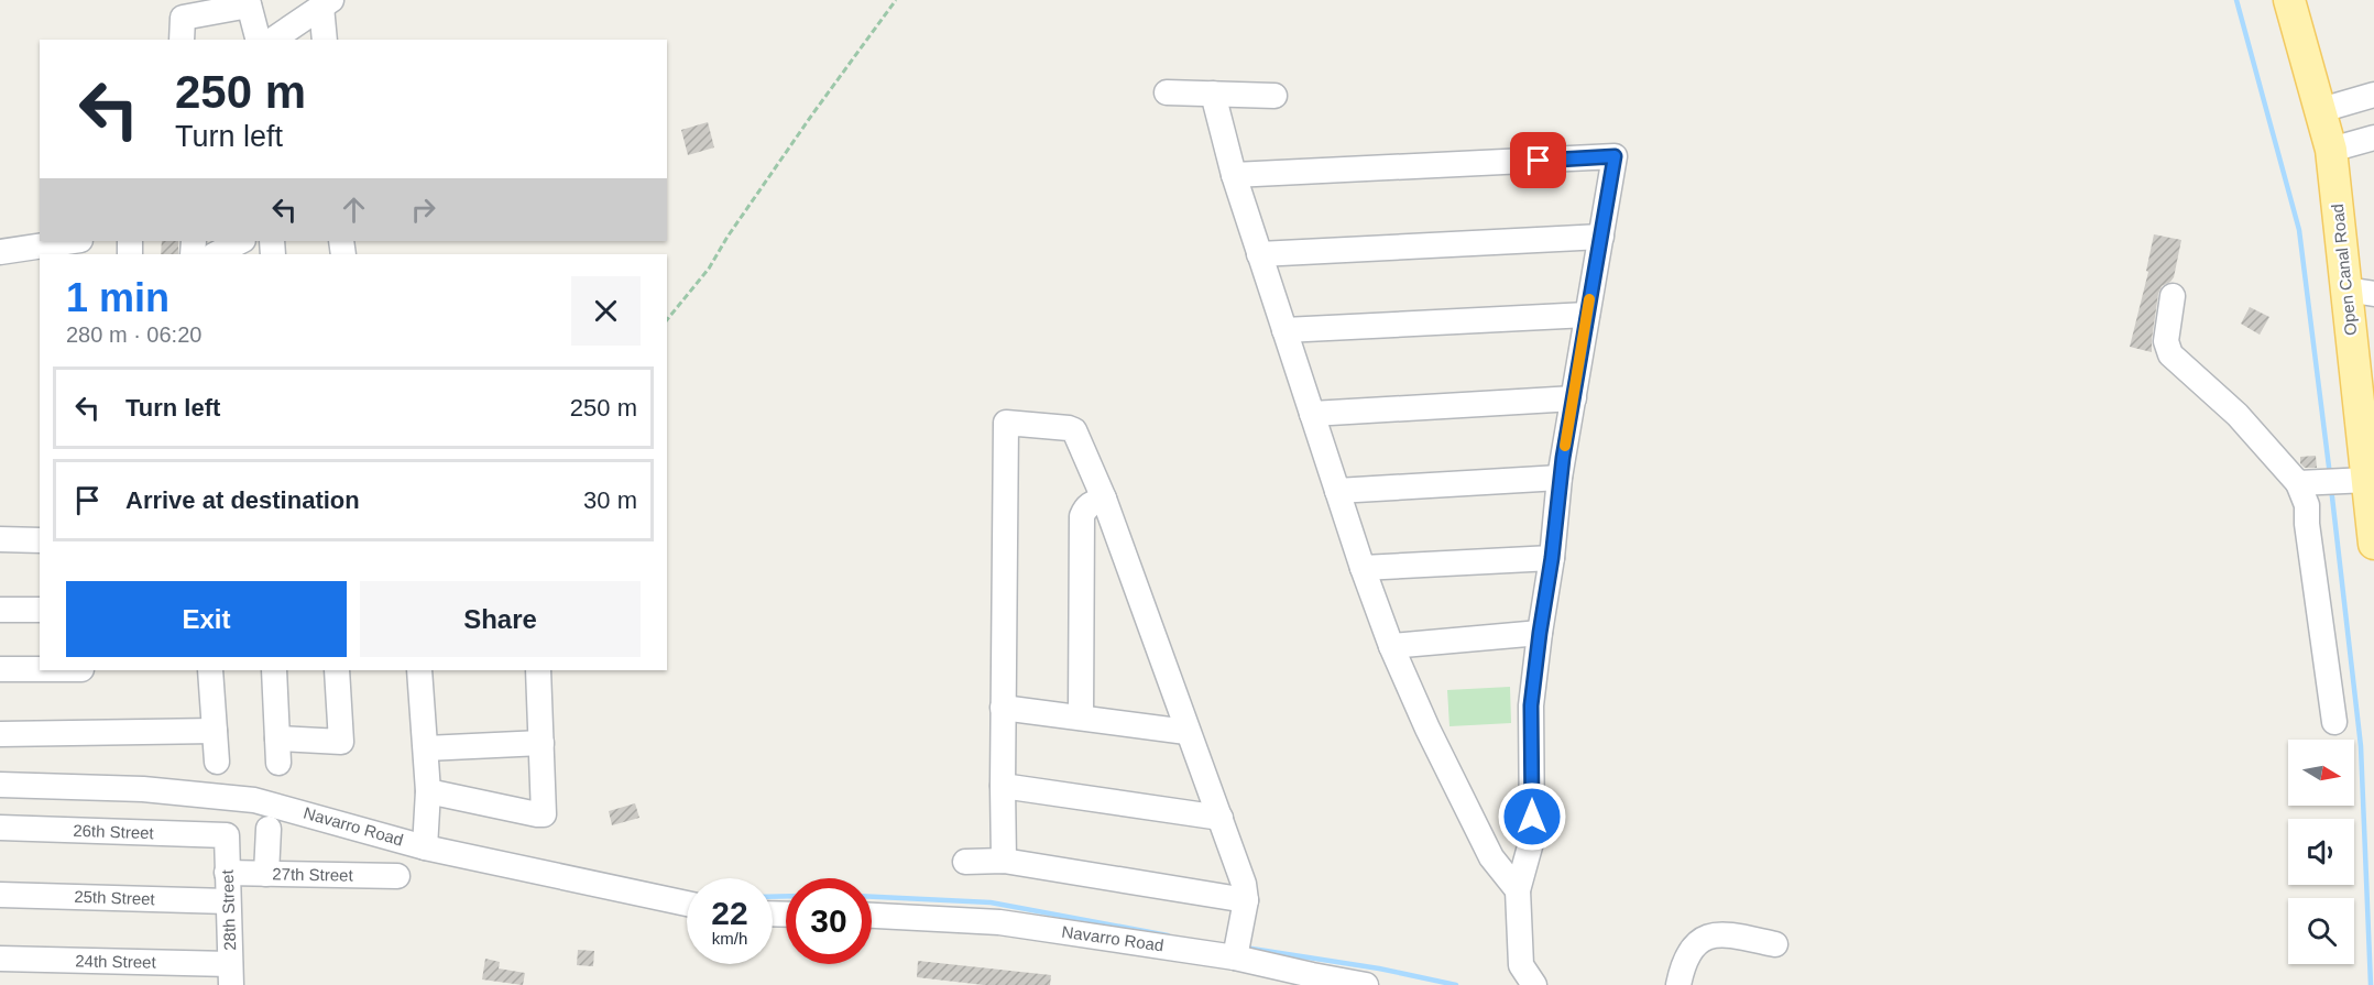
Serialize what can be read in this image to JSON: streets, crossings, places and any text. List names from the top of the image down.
{
  "streets": {
    "main road": ["Open Canal Road"],
    "street": [
      "Navarro Road",
      "26th Street",
      "27th Street",
      "25th Street",
      "28th Street",
      "24th Street"
    ]
  },
  "crossings": [
    ["26th Street", "28th Street"],
    ["27th Street", "28th Street"],
    ["25th Street", "28th Street"],
    ["28th Street", "24th Street"]
  ],
  "north": "right",
  "page": {
    "turn": ["250 m", "Turn left"],
    "heading": ["1 min", "280 m · 06:20"],
    "list": [
      {
        "name": "Turn left",
        "value": "250 m"
      },
      {
        "name": "Arrive at destination",
        "value": "30 m"
      }
    ],
    "buttons": ["Exit", "Share"],
    "speed": "22 km/h",
    "limit": "30"
  }
}
